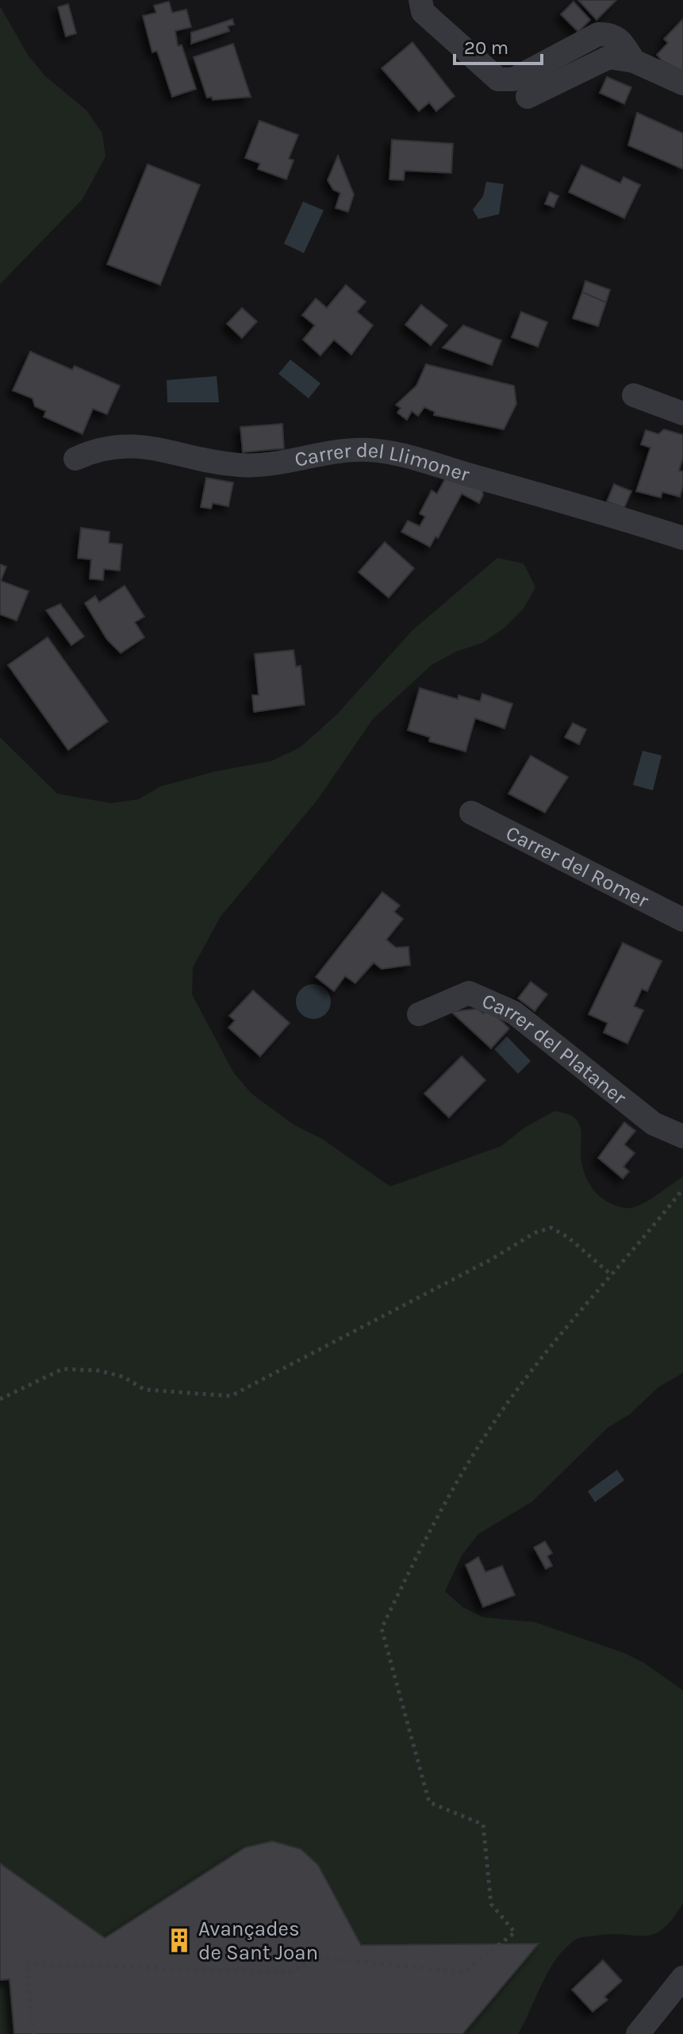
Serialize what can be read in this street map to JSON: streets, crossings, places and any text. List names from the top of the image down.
{
  "streets": {
    "street": ["Carrer del Llimoner", "Carrer del Romer", "Carrer del Plataner"]
  },
  "places": {
    "building": ["Avançades de Sant Joan"]
  },
  "scale_bar": "20 m"
}
